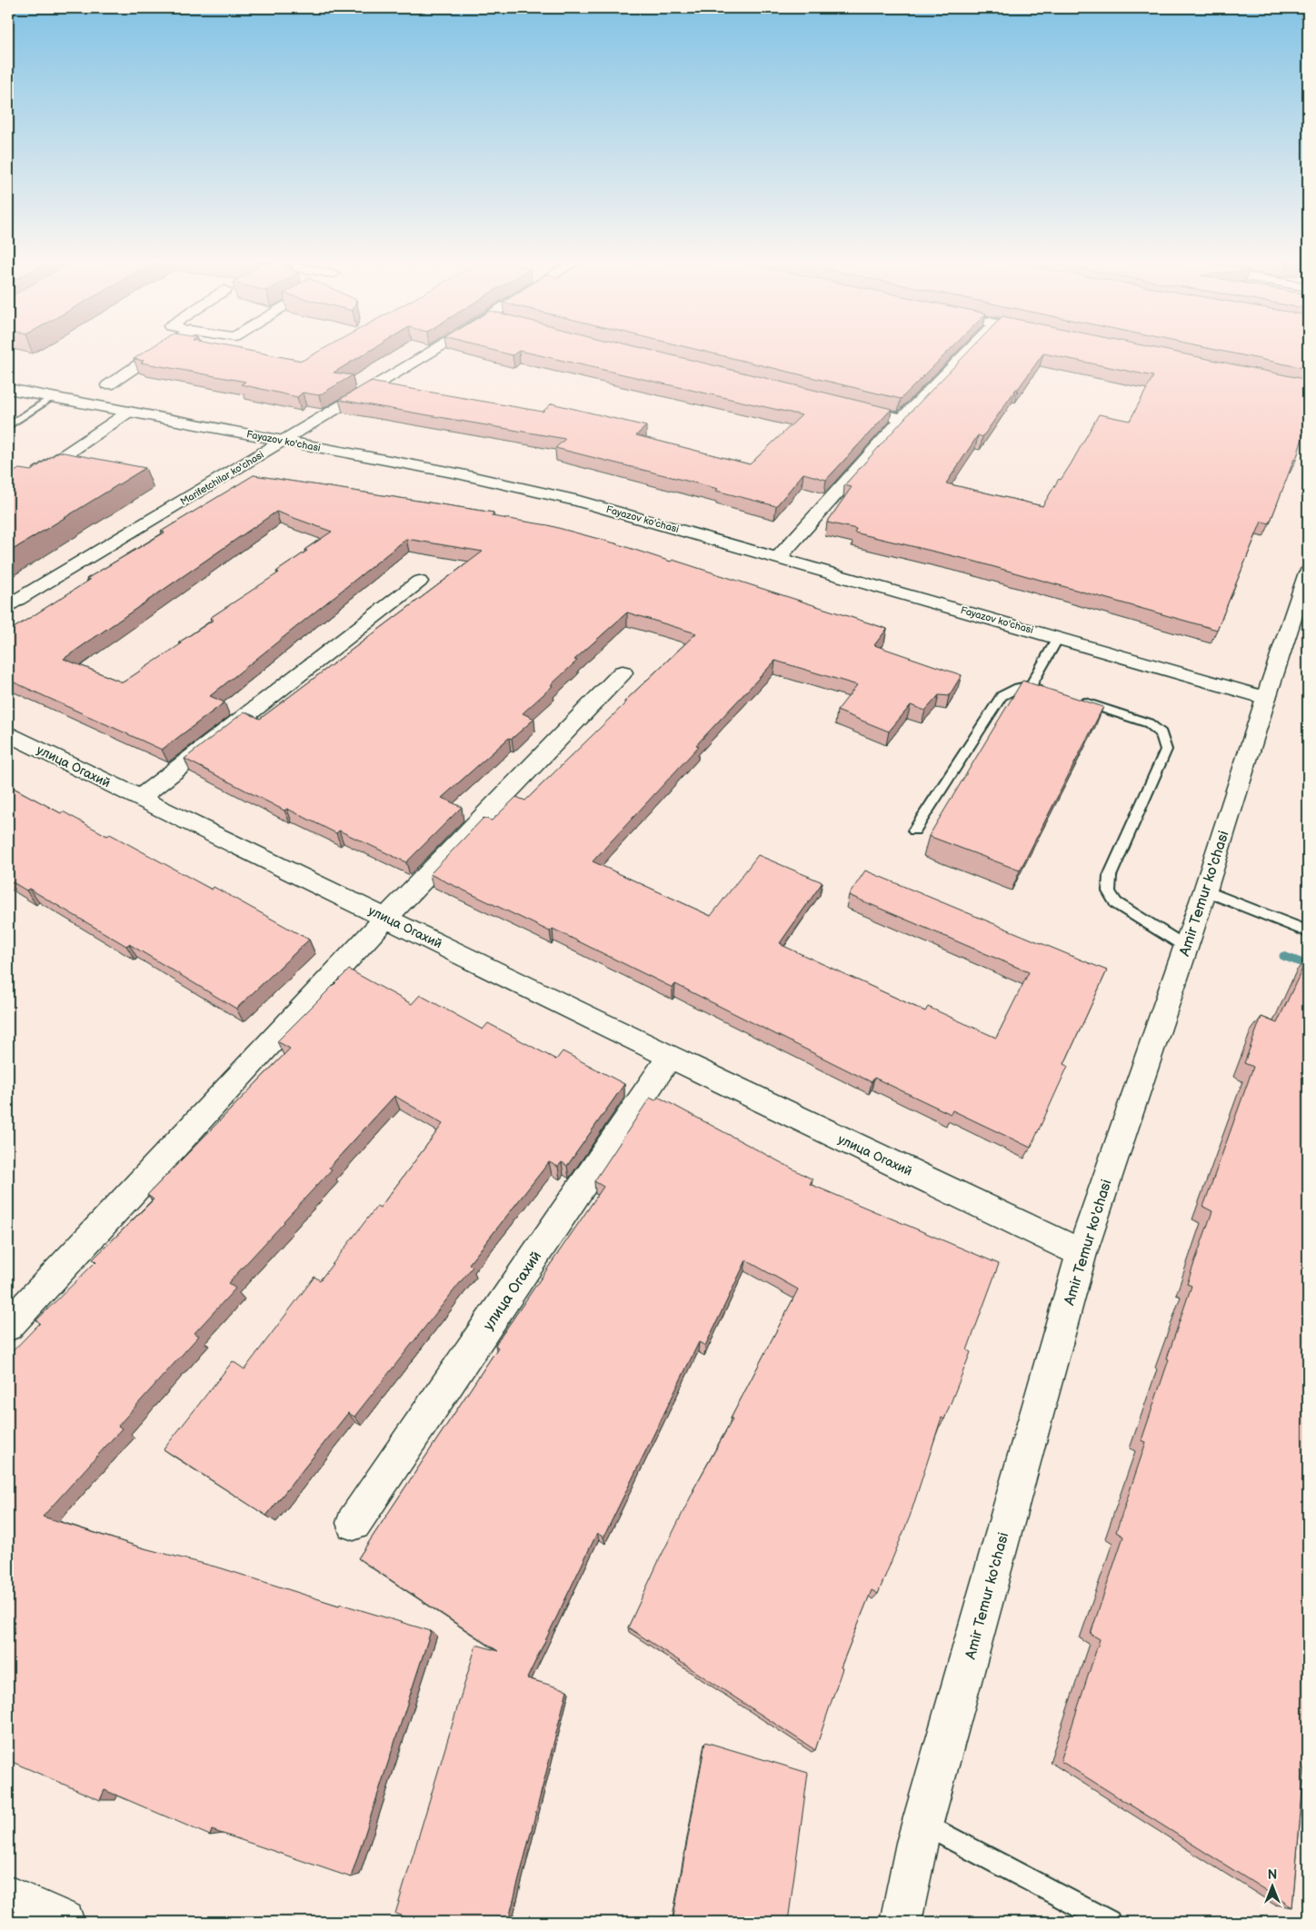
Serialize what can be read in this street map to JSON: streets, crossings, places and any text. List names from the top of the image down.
{
  "streets": {
    "street": [
      "Fayazov ko'chasi",
      "Marifetchilar ko'chasi",
      "улица Огахий",
      "Amir Temur ko'chasi"
    ]
  },
  "crossings": [
    ["Fayazov ko'chasi", "Marifetchilar ko'chasi"],
    ["Fayazov ko'chasi", "Amir Temur ko'chasi"],
    ["улица Огахий", "Amir Temur ko'chasi"]
  ],
  "north": "top"
}
